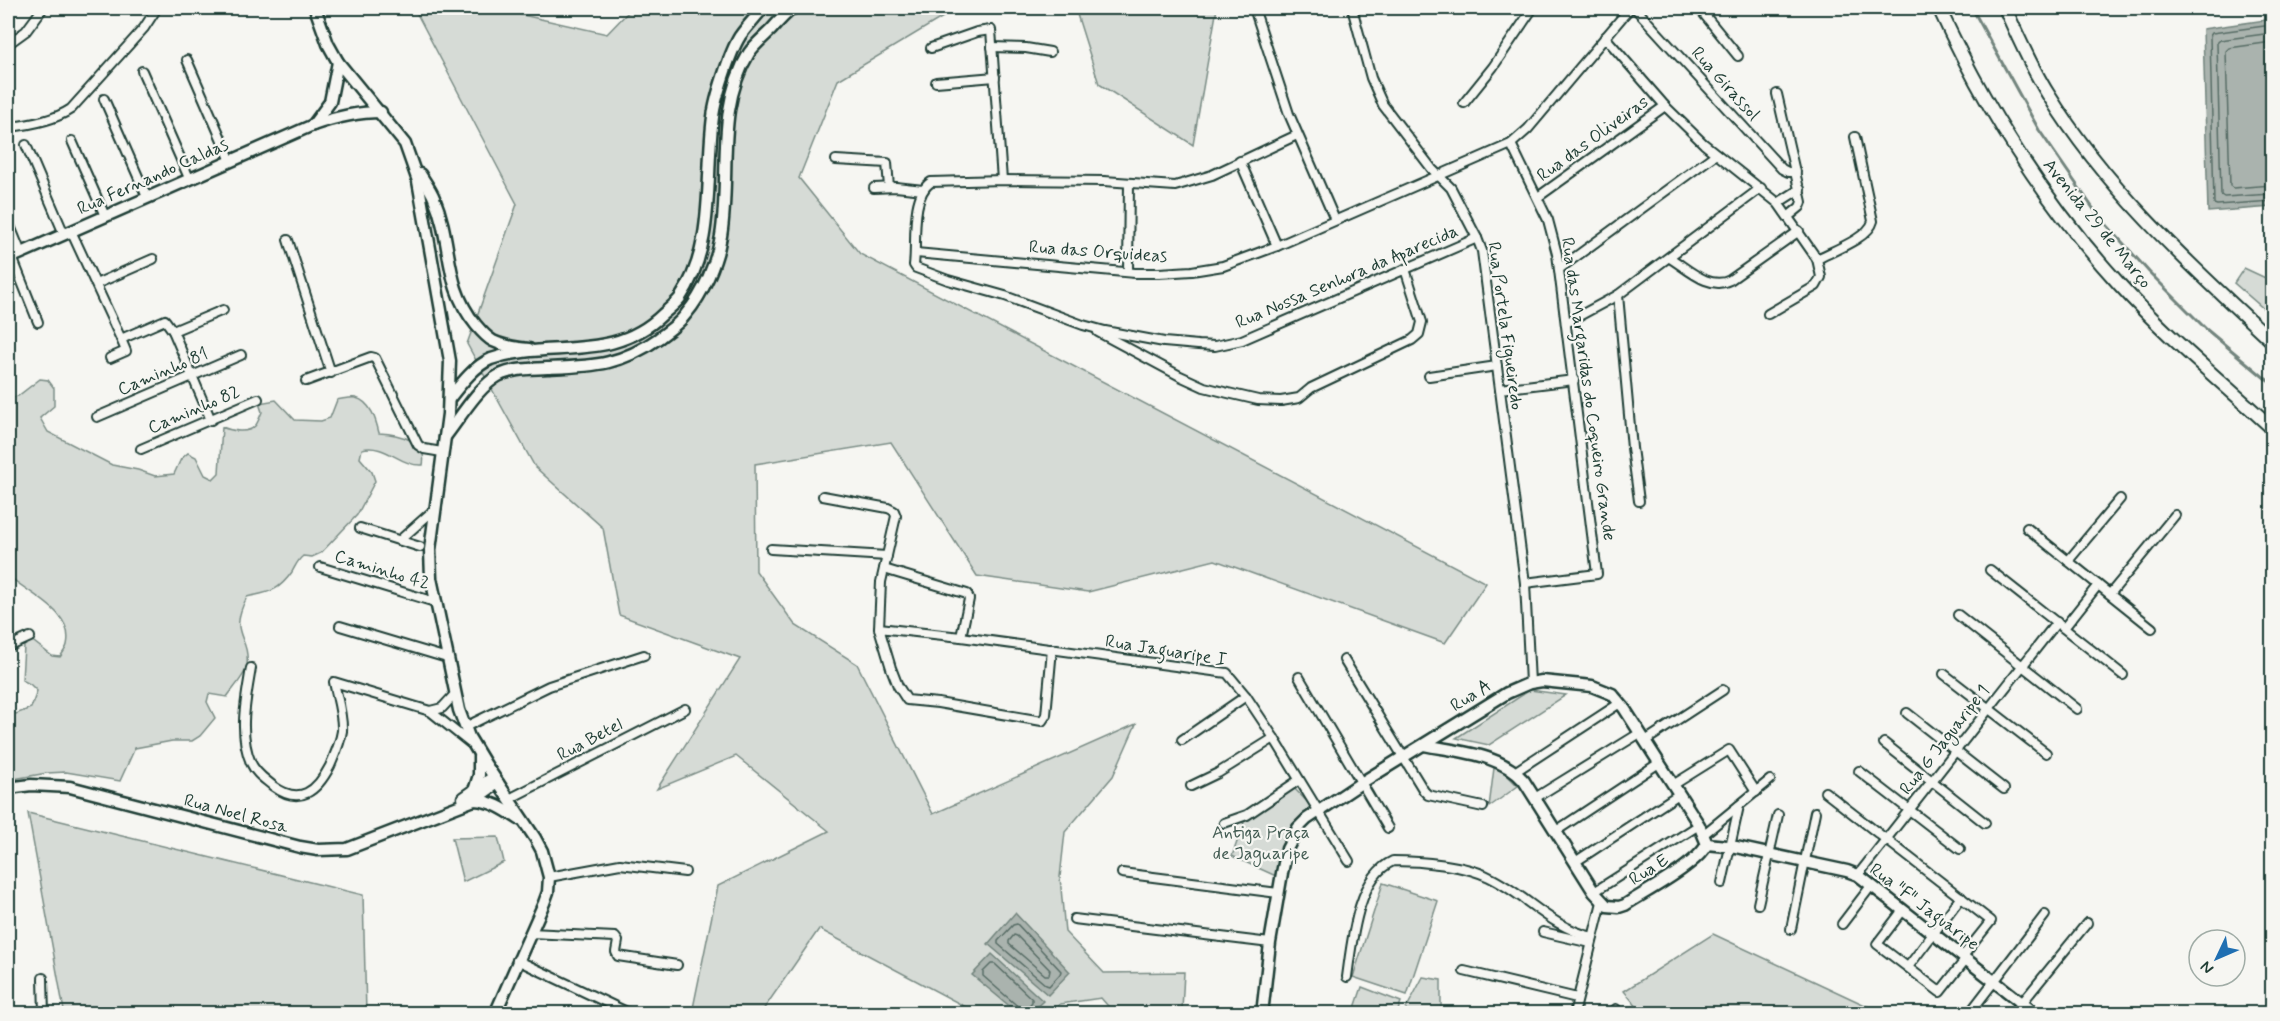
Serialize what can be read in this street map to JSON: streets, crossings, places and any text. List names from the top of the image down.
{
  "streets": {
    "main road": [
      "Rua Fernando Caldas",
      "Avenida 29 de Março",
      "Rua A",
      "Rua Noel Rosa",
      "Rua E",
      "Rua \"F\" Jaguaripe"
    ],
    "street": [
      "Rua Girassol",
      "Rua das Oliveiras",
      "Rua das Orquideas",
      "Rua Nossa Senhora da Aparecida",
      "Rua Portela Figueiredo",
      "Caminho 81",
      "Rua das Margaridas do Coqueiro Grande",
      "Caminho 82",
      "Caminho 42",
      "Rua Jaguaripe I",
      "Rua Betel",
      "Rua G Jaguaripe 1"
    ]
  },
  "crossings": [
    ["Rua das Oliveiras", "Rua das Margaridas do Coqueiro Grande"],
    ["Rua das Orquideas", "Rua Nossa Senhora da Aparecida"],
    ["Rua das Orquideas", "Rua Portela Figueiredo"],
    ["Rua das Orquideas", "Rua das Margaridas do Coqueiro Grande"],
    ["Rua Nossa Senhora da Aparecida", "Rua Portela Figueiredo"],
    ["Rua Portela Figueiredo", "Rua das Margaridas do Coqueiro Grande"],
    ["Rua Portela Figueiredo", "Rua A"],
    ["Rua Jaguaripe I", "Rua A"],
    ["Rua A", "Rua E"],
    ["Rua A", "Rua \"F\" Jaguaripe"],
    ["Rua G Jaguaripe 1", "Rua \"F\" Jaguaripe"],
    ["Rua E", "Rua \"F\" Jaguaripe"]
  ],
  "parks": ["Antiga Praça de Jaguaripe"],
  "north": "bottom left"
}
